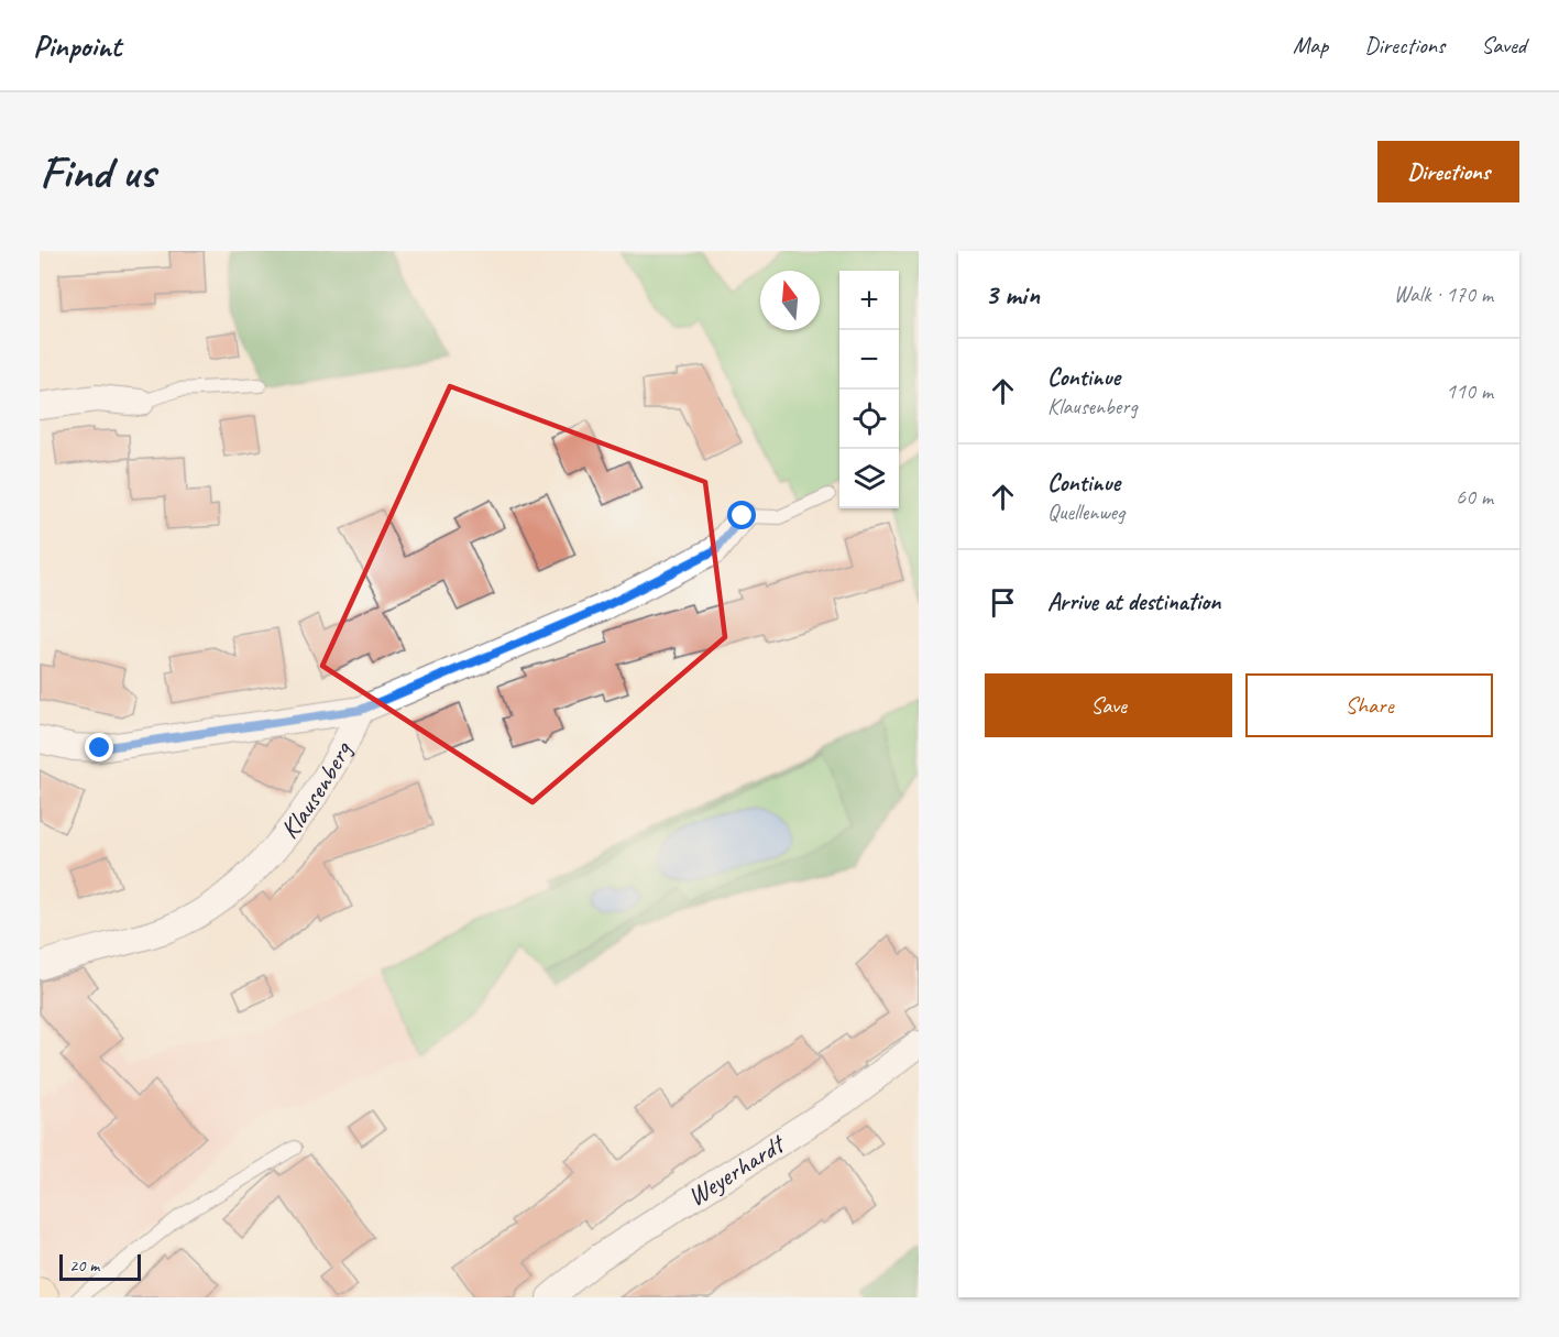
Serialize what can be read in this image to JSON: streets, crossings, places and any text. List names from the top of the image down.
{
  "streets": {
    "street": ["Klausenberg", "Weyerhardt"]
  },
  "scale_bar": "20 m",
  "north": "top",
  "page": {
    "header": "Pinpoint",
    "nav": ["Map", "Directions", "Saved"],
    "buttons": [
      "Directions",
      ["Save", "Share"]
    ],
    "title": "Find us",
    "heading": ["3 min", "Walk · 170 m"],
    "map_buttons": ["+", "−"],
    "list": [
      ["Continue", "Klausenberg", "110 m"],
      ["Continue", "Quellenweg", "60 m"],
      "Arrive at destination"
    ],
    "scale": "20 m"
  }
}
